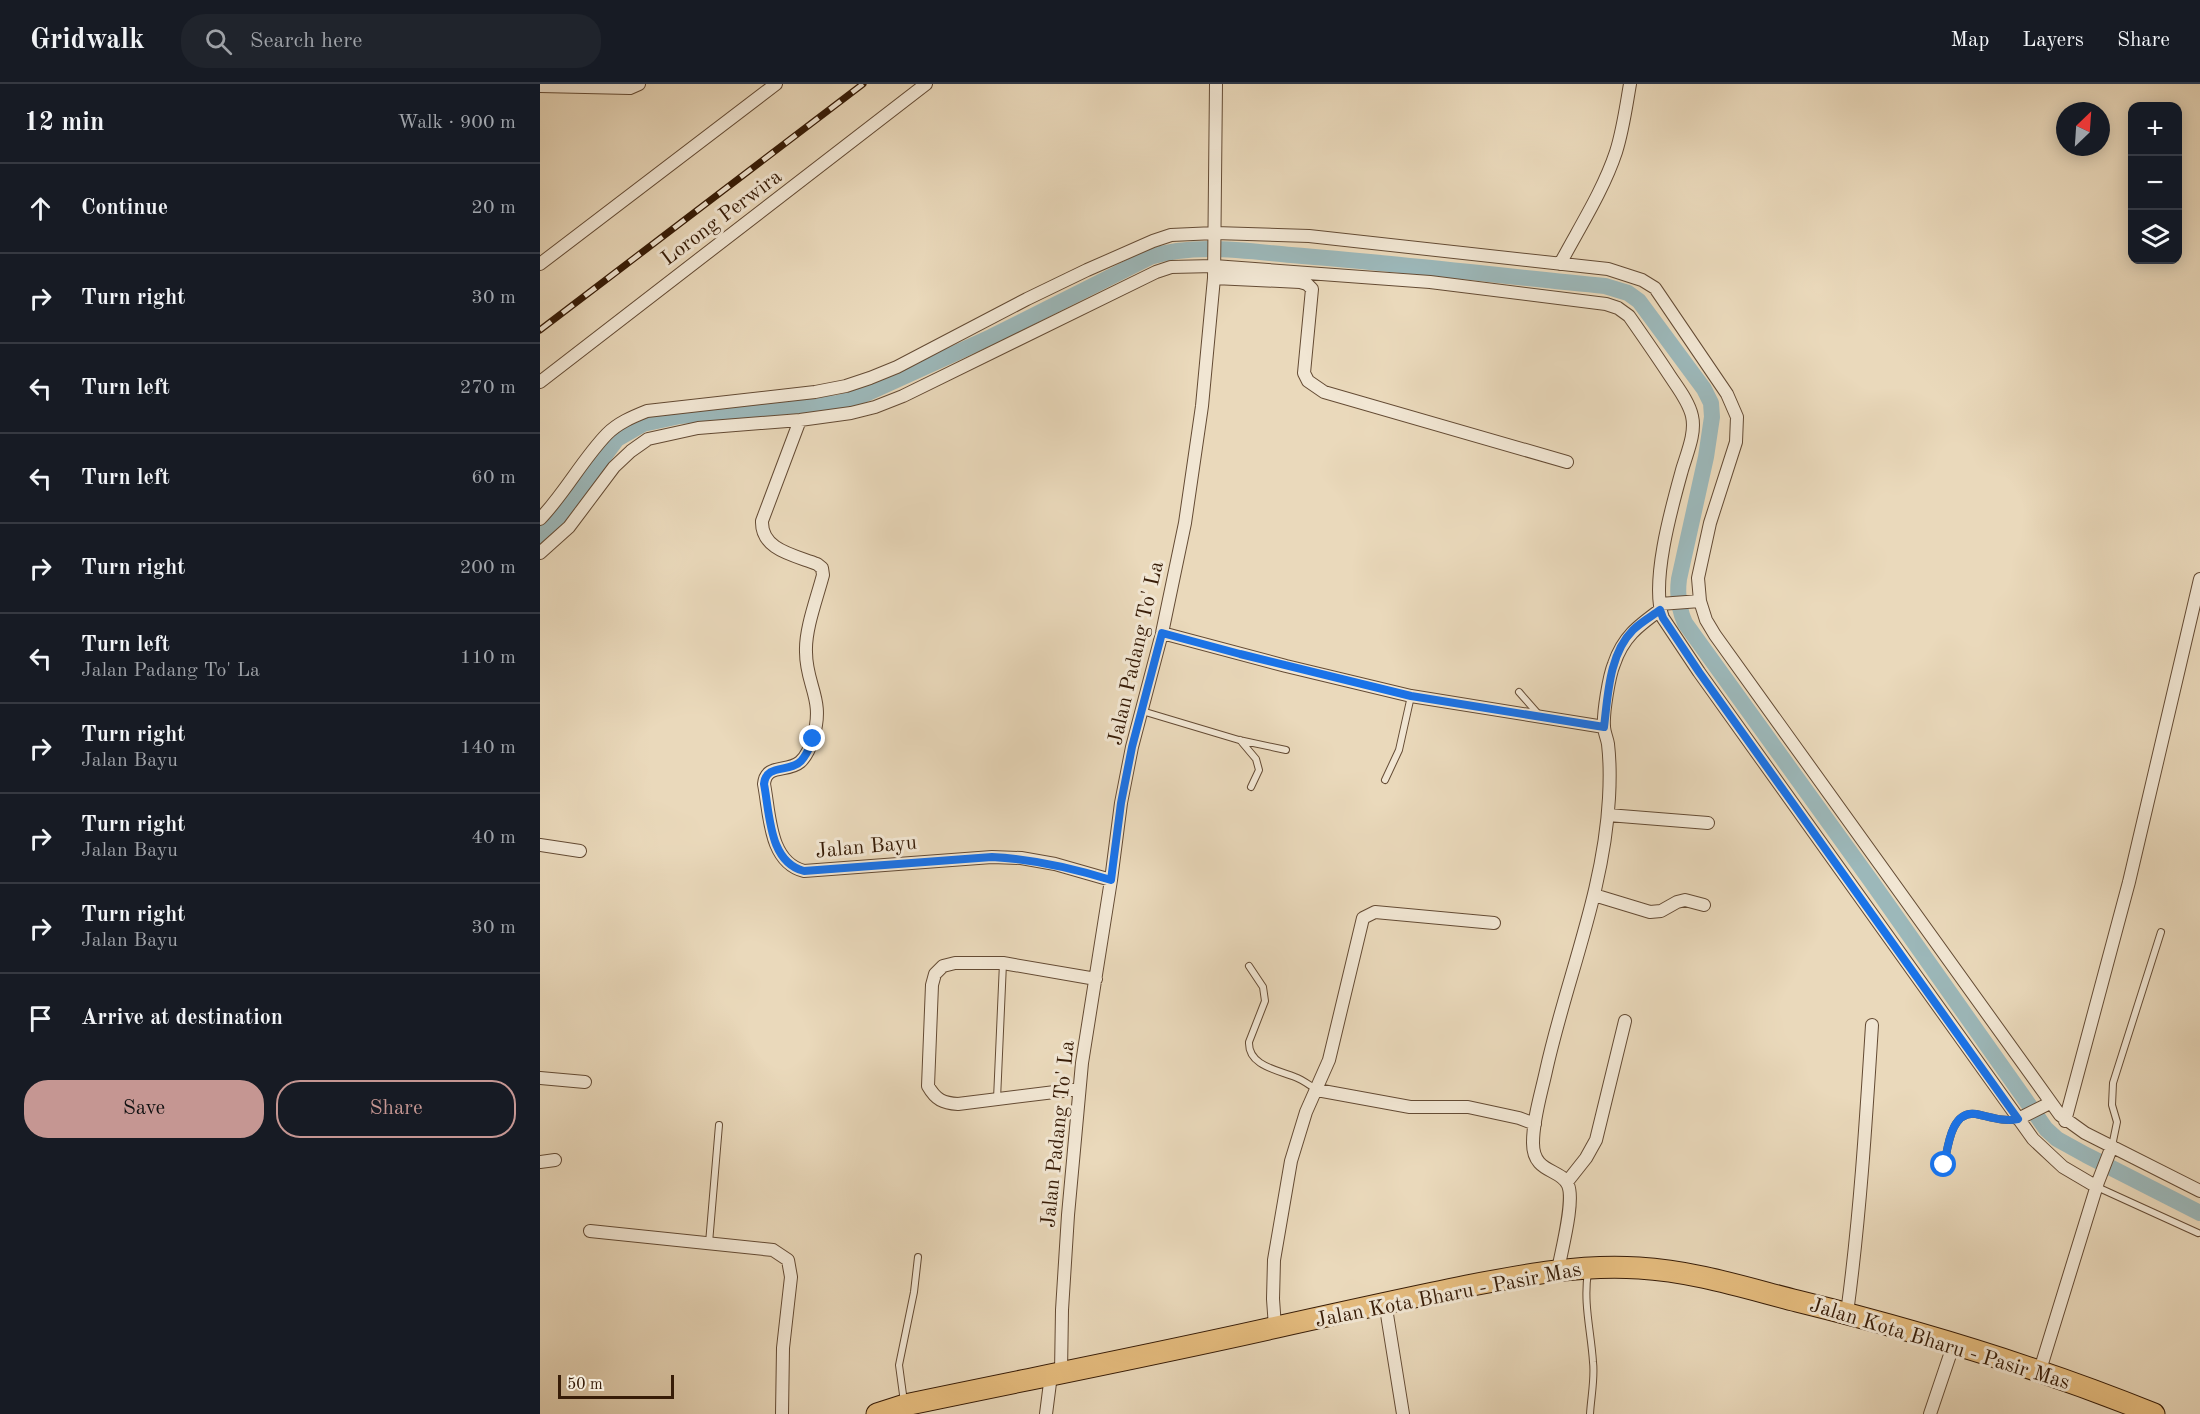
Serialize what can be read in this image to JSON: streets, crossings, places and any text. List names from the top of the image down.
{
  "streets": {
    "highway": ["Jalan Kota Bharu - Pasir Mas"],
    "street": ["Lorong Perwira", "Jalan Padang To' La", "Jalan Bayu"]
  },
  "crossings": [
    ["Jalan Padang To' La", "Jalan Bayu"],
    ["Jalan Padang To' La", "Jalan Kota Bharu - Pasir Mas"]
  ],
  "scale_bar": "50 m",
  "north": "top right",
  "page": {
    "header": "Gridwalk",
    "search": "Search here",
    "nav": ["Map", "Layers", "Share"],
    "heading": ["12 min", "Walk · 900 m"],
    "map_buttons": ["+", "−"],
    "list": [
      ["Continue", "20 m"],
      ["Turn right", "30 m"],
      ["Turn left", "270 m"],
      ["Turn left", "60 m"],
      ["Turn right", "200 m"],
      ["Turn left", "Jalan Padang To' La", "110 m"],
      ["Turn right", "Jalan Bayu", "140 m"],
      ["Turn right", "Jalan Bayu", "40 m"],
      ["Turn right", "Jalan Bayu", "30 m"],
      "Arrive at destination"
    ],
    "buttons": ["Save", "Share"],
    "scale": "50 m"
  }
}
